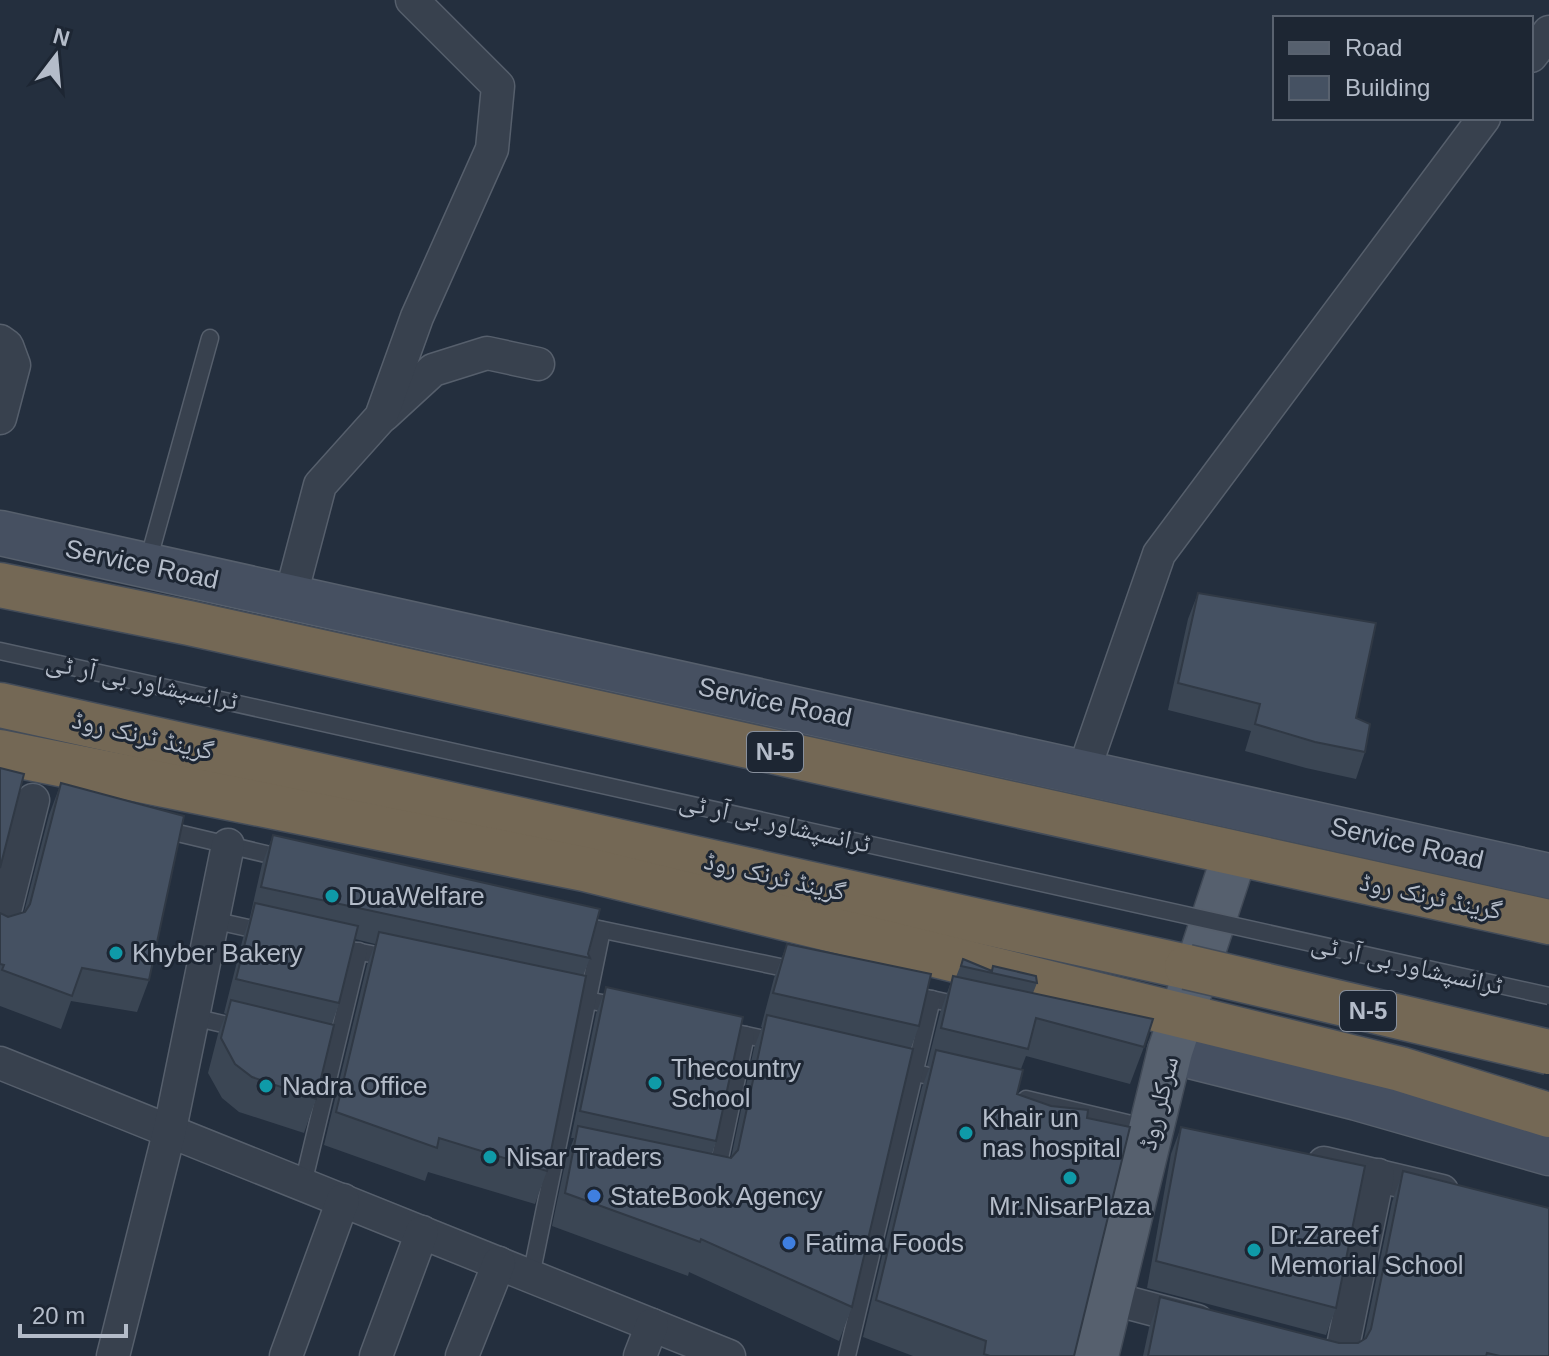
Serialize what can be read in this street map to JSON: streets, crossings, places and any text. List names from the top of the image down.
{
  "streets": {
    "highway": ["گرینڈ ٹرنک روڈ", "N-5"],
    "main road": ["سرکلر روڈ"],
    "street": ["Service Road"],
    "lane": ["ٹرانسپشاور بی آر ٹی"]
  },
  "crossings": [
    ["گرینڈ ٹرنک روڈ", "سرکلر روڈ"]
  ],
  "places": [
    "DuaWelfare",
    "Khyber Bakery",
    "Thecountry School",
    "Nadra Office",
    "Khair un nas hospital",
    "Nisar Traders",
    "Mr.NisarPlaza",
    "StateBook Agency",
    "Fatima Foods",
    "Dr.Zareef Memorial School"
  ],
  "legend": ["Road", "Building"],
  "scale_bar": "20 m",
  "north": "top"
}
